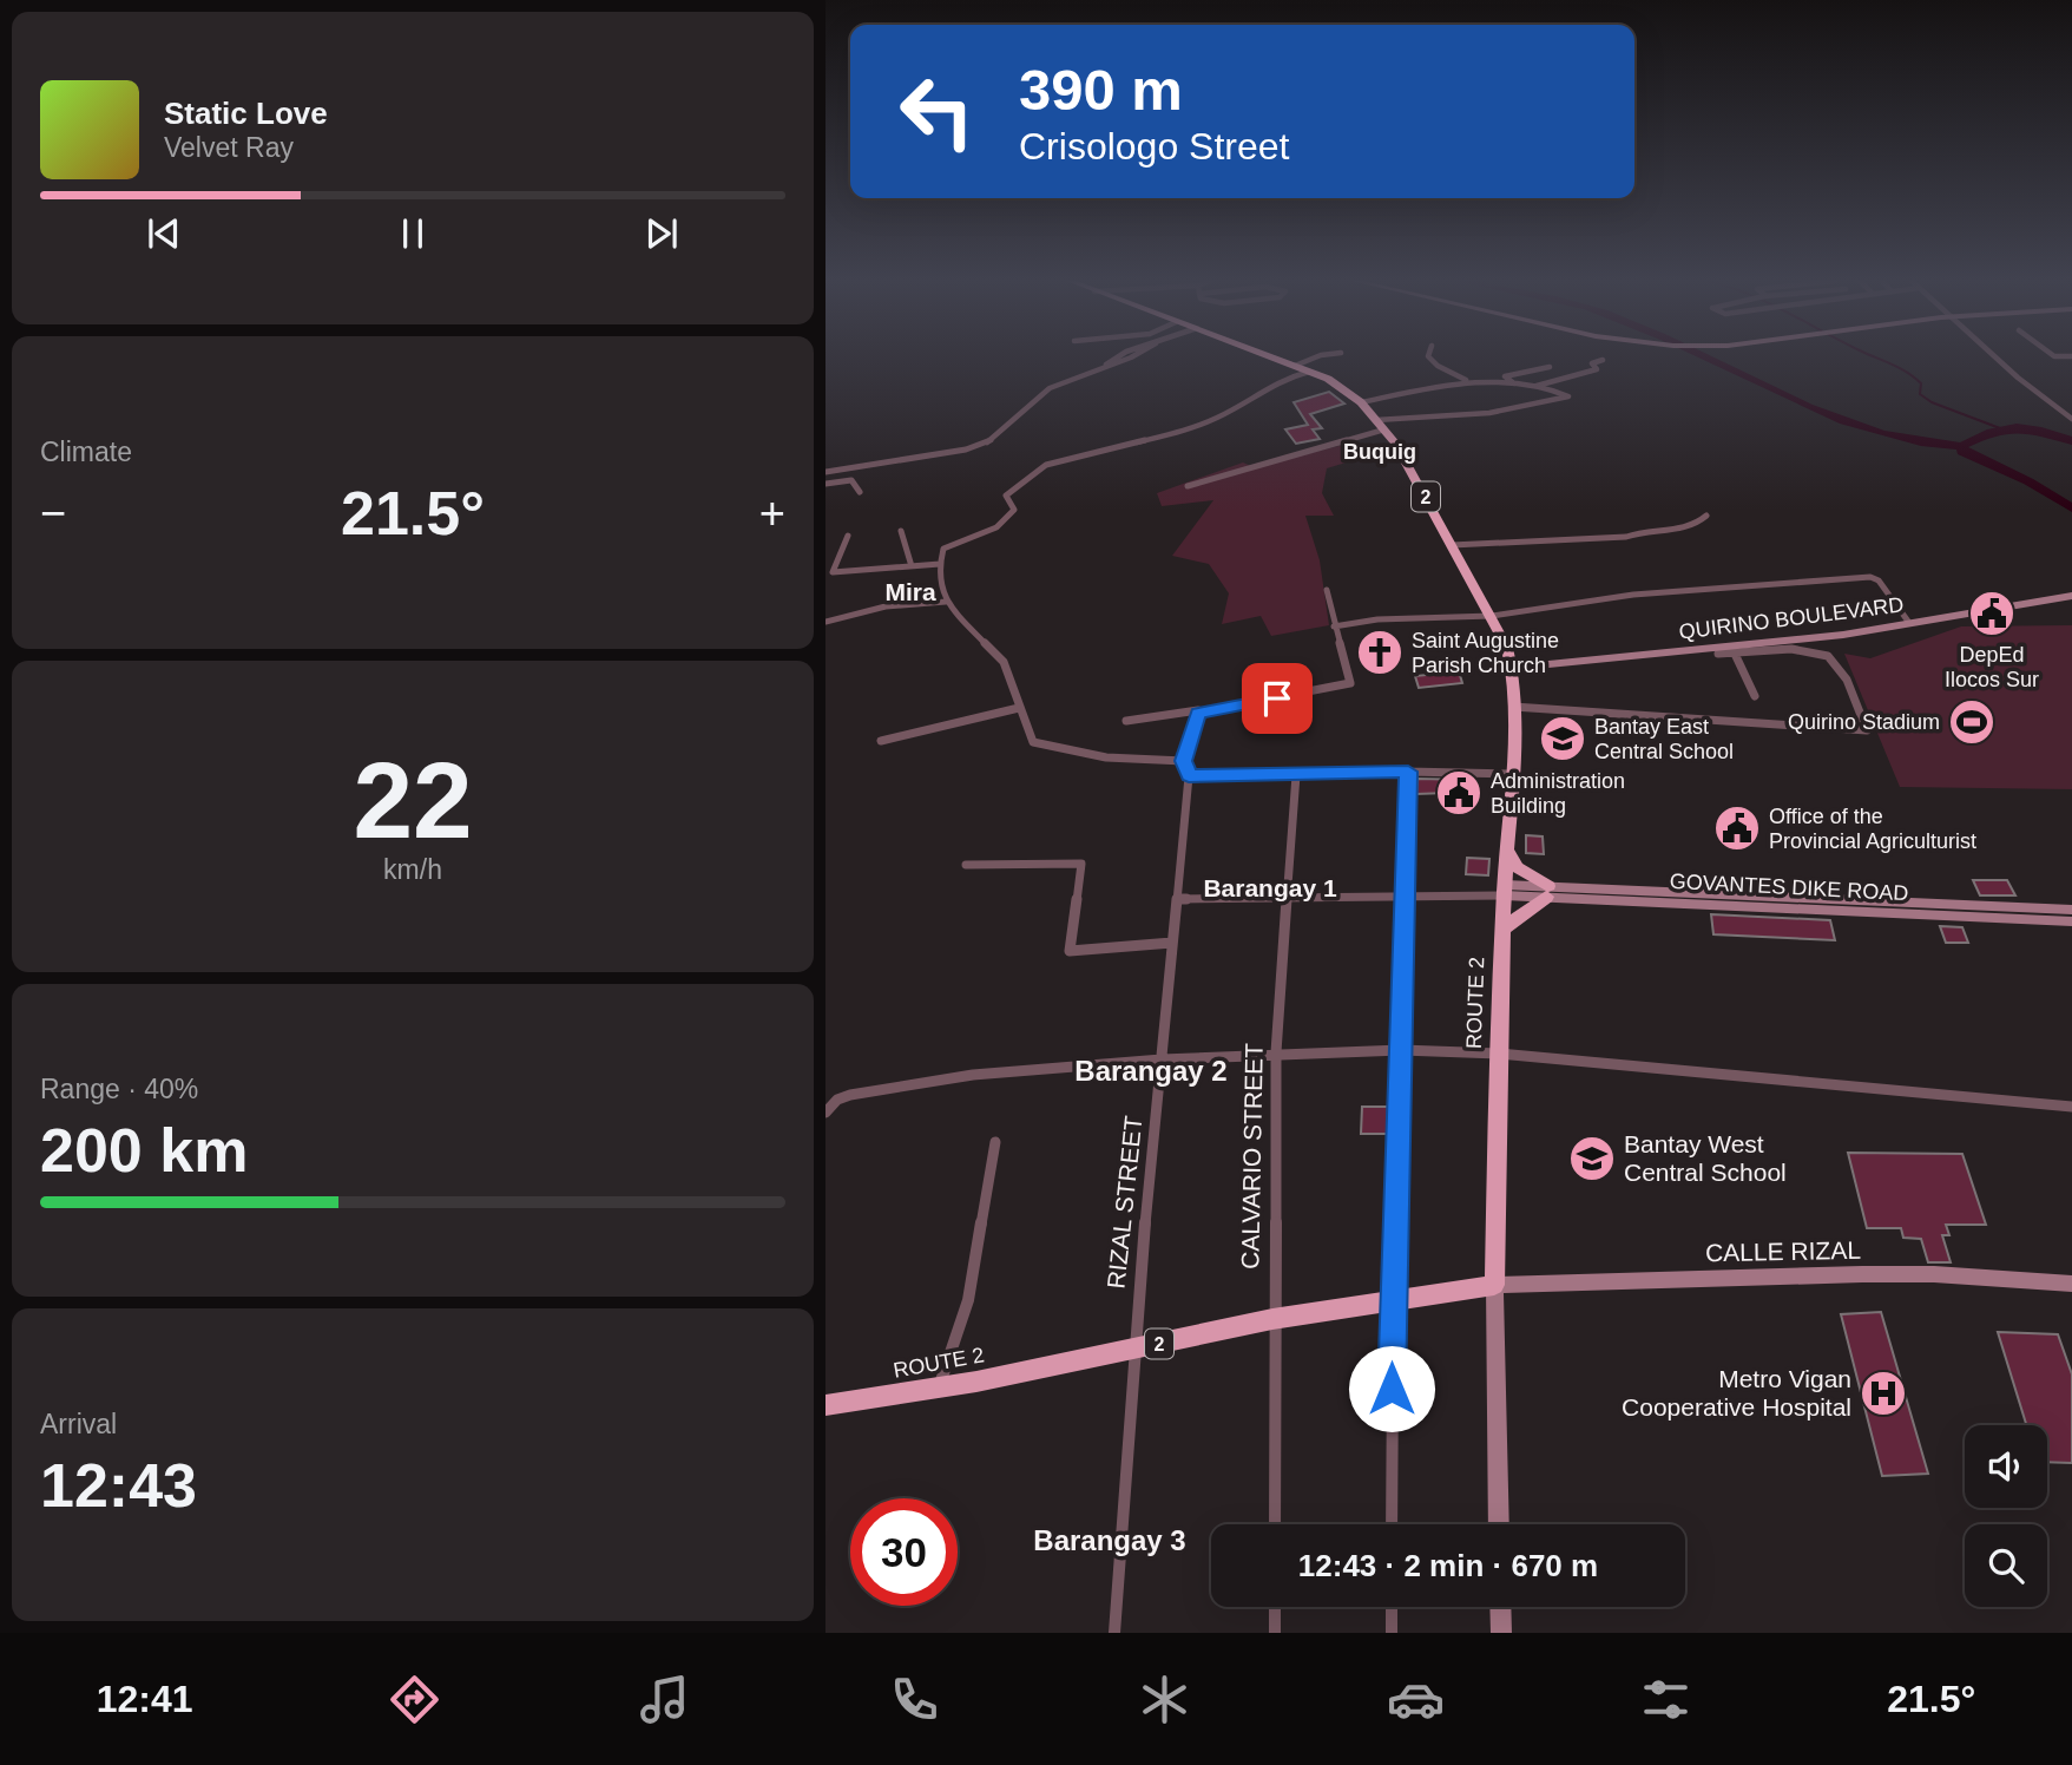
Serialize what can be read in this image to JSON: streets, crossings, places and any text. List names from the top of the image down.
{
  "streets": {
    "highway": ["2", "ROUTE 2"],
    "main road": ["QUIRINO BOULEVARD", "GOVANTES DIKE ROAD", "CALLE RIZAL"],
    "street": ["CALVARIO STREET", "RIZAL STREET"]
  },
  "crossings": [
    ["QUIRINO BOULEVARD", "ROUTE 2"],
    ["GOVANTES DIKE ROAD", "ROUTE 2"],
    ["ROUTE 2", "CALVARIO STREET"],
    ["ROUTE 2", "RIZAL STREET"],
    ["ROUTE 2", "CALLE RIZAL"]
  ],
  "districts": [
    "Buquig",
    "Mira",
    "Barangay 1",
    "Barangay 2",
    "Barangay 3"
  ],
  "places": {
    "public building": ["DepEd Ilocos Sur", "Administration Building", "Office of the Provincial Agriculturist"],
    "church": ["Saint Augustine Parish Church"],
    "sports": ["Quirino Stadium"],
    "school or university": ["Bantay East Central School", "Bantay West Central School"],
    "hospital": ["Metro Vigan Cooperative Hospital"]
  },
  "page": {
    "turn": ["390 m", "Crisologo Street"],
    "song": ["Static Love", "Velvet Ray"],
    "tile": [
      "Climate",
      ["22", "km/h"],
      ["Range · 40%", "200 km"],
      ["Arrival", "12:43"]
    ],
    "heat": ["−", "21.5°", "+"],
    "limit": "30",
    "trip": "12:43 · 2 min · 670 m",
    "tabs": ["12:41", "21.5°"]
  }
}
